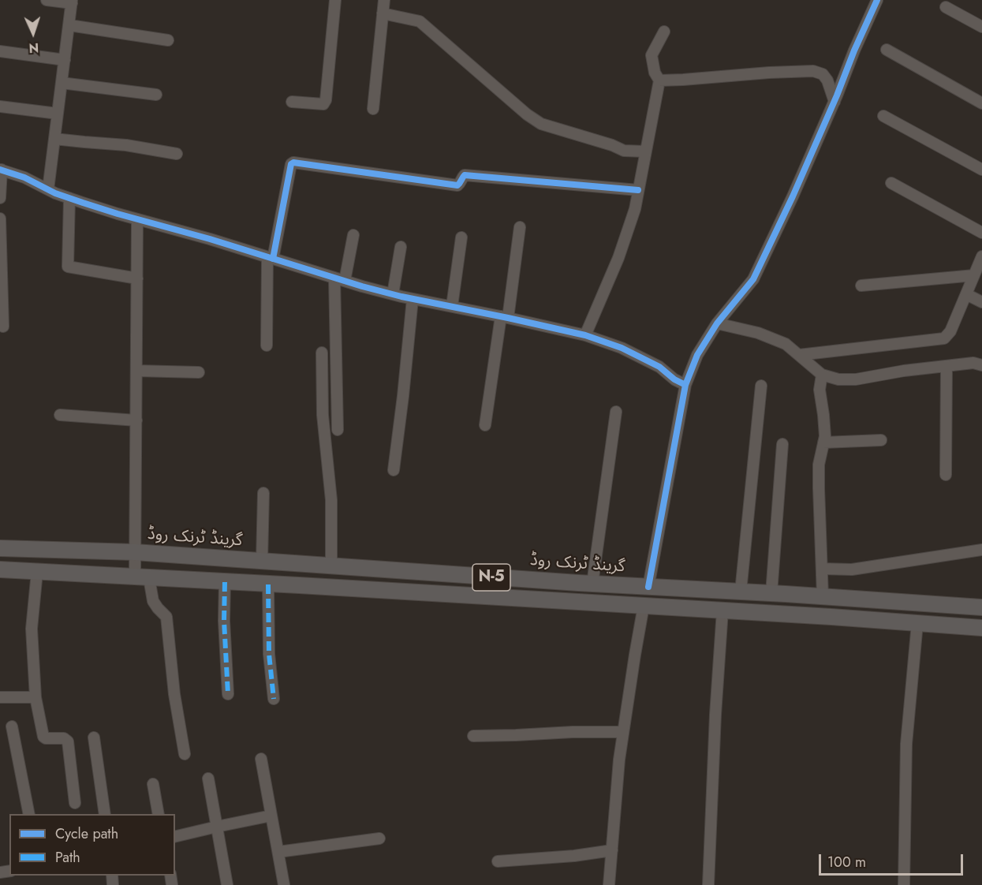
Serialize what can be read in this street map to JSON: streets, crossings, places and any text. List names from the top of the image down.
{
  "streets": {
    "highway": ["گرینڈ ٹرنک روڈ", "N-5"]
  },
  "legend": ["Cycle path", "Path"],
  "scale_bar": "100 m",
  "north": "bottom"
}
